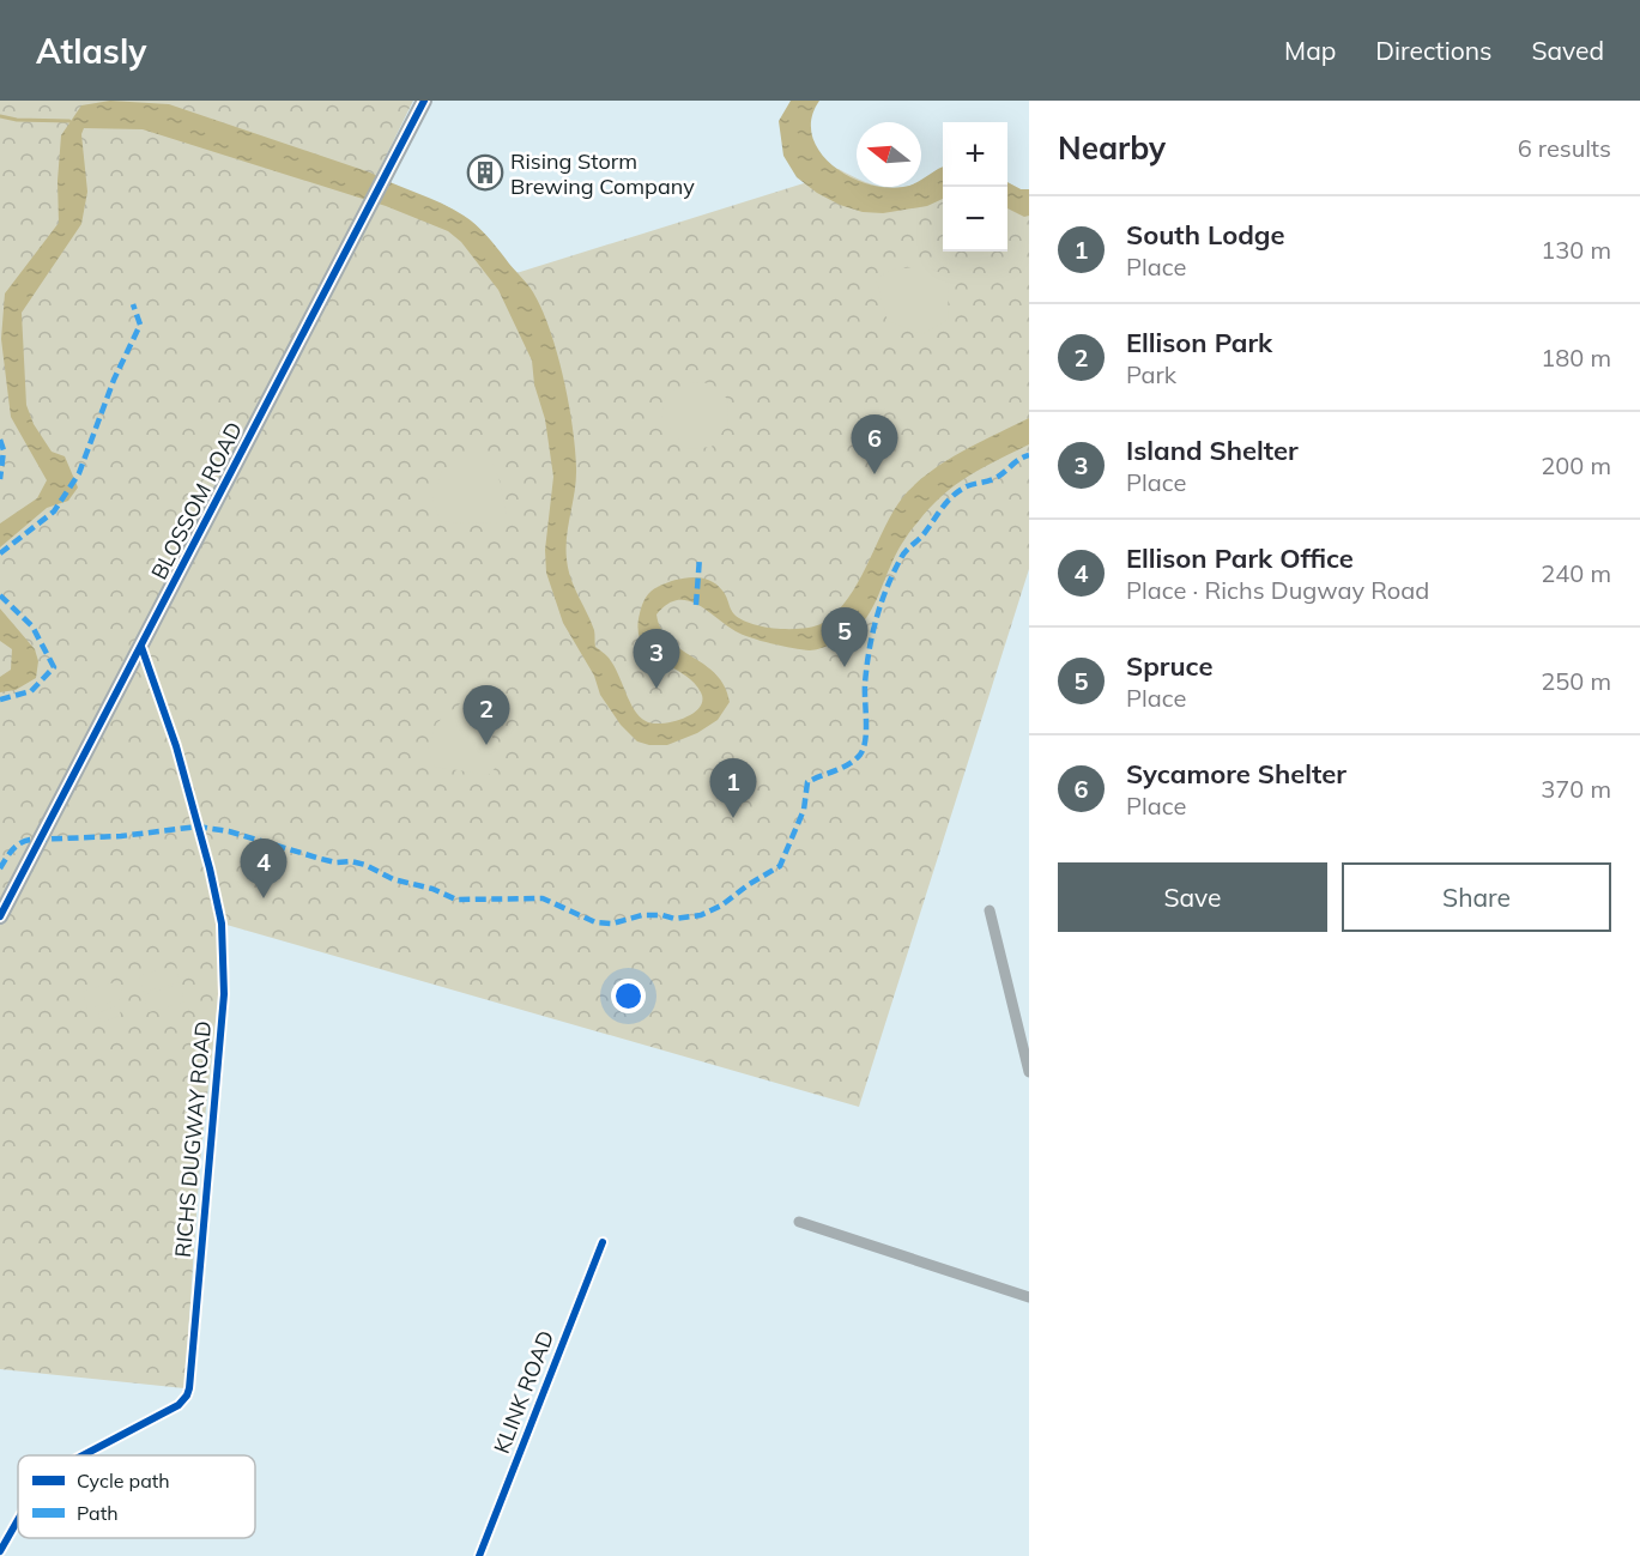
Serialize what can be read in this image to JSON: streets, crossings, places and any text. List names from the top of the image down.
{
  "streets": {
    "street": ["BLOSSOM ROAD", "RICHS DUGWAY ROAD", "KLINK ROAD"]
  },
  "crossings": [
    ["BLOSSOM ROAD", "RICHS DUGWAY ROAD"]
  ],
  "places": {
    "building": ["Rising Storm Brewing Company"]
  },
  "legend": ["Cycle path", "Path"],
  "north": "left",
  "page": {
    "header": "Atlasly",
    "nav": ["Map", "Directions", "Saved"],
    "heading": ["Nearby", "6 results"],
    "map_buttons": ["+", "−"],
    "list": [
      {
        "mark": "1",
        "name": "South Lodge",
        "note": "Place",
        "value": "130 m"
      },
      {
        "mark": "2",
        "name": "Ellison Park",
        "note": "Park",
        "value": "180 m"
      },
      {
        "mark": "3",
        "name": "Island Shelter",
        "note": "Place",
        "value": "200 m"
      },
      {
        "mark": "4",
        "name": "Ellison Park Office",
        "note": "Place · Richs Dugway Road",
        "value": "240 m"
      },
      {
        "mark": "5",
        "name": "Spruce",
        "note": "Place",
        "value": "250 m"
      },
      {
        "mark": "6",
        "name": "Sycamore Shelter",
        "note": "Place",
        "value": "370 m"
      }
    ],
    "pins": [
      "6",
      "5",
      "3",
      "2",
      "1",
      "4"
    ],
    "buttons": ["Save", "Share"]
  }
}
